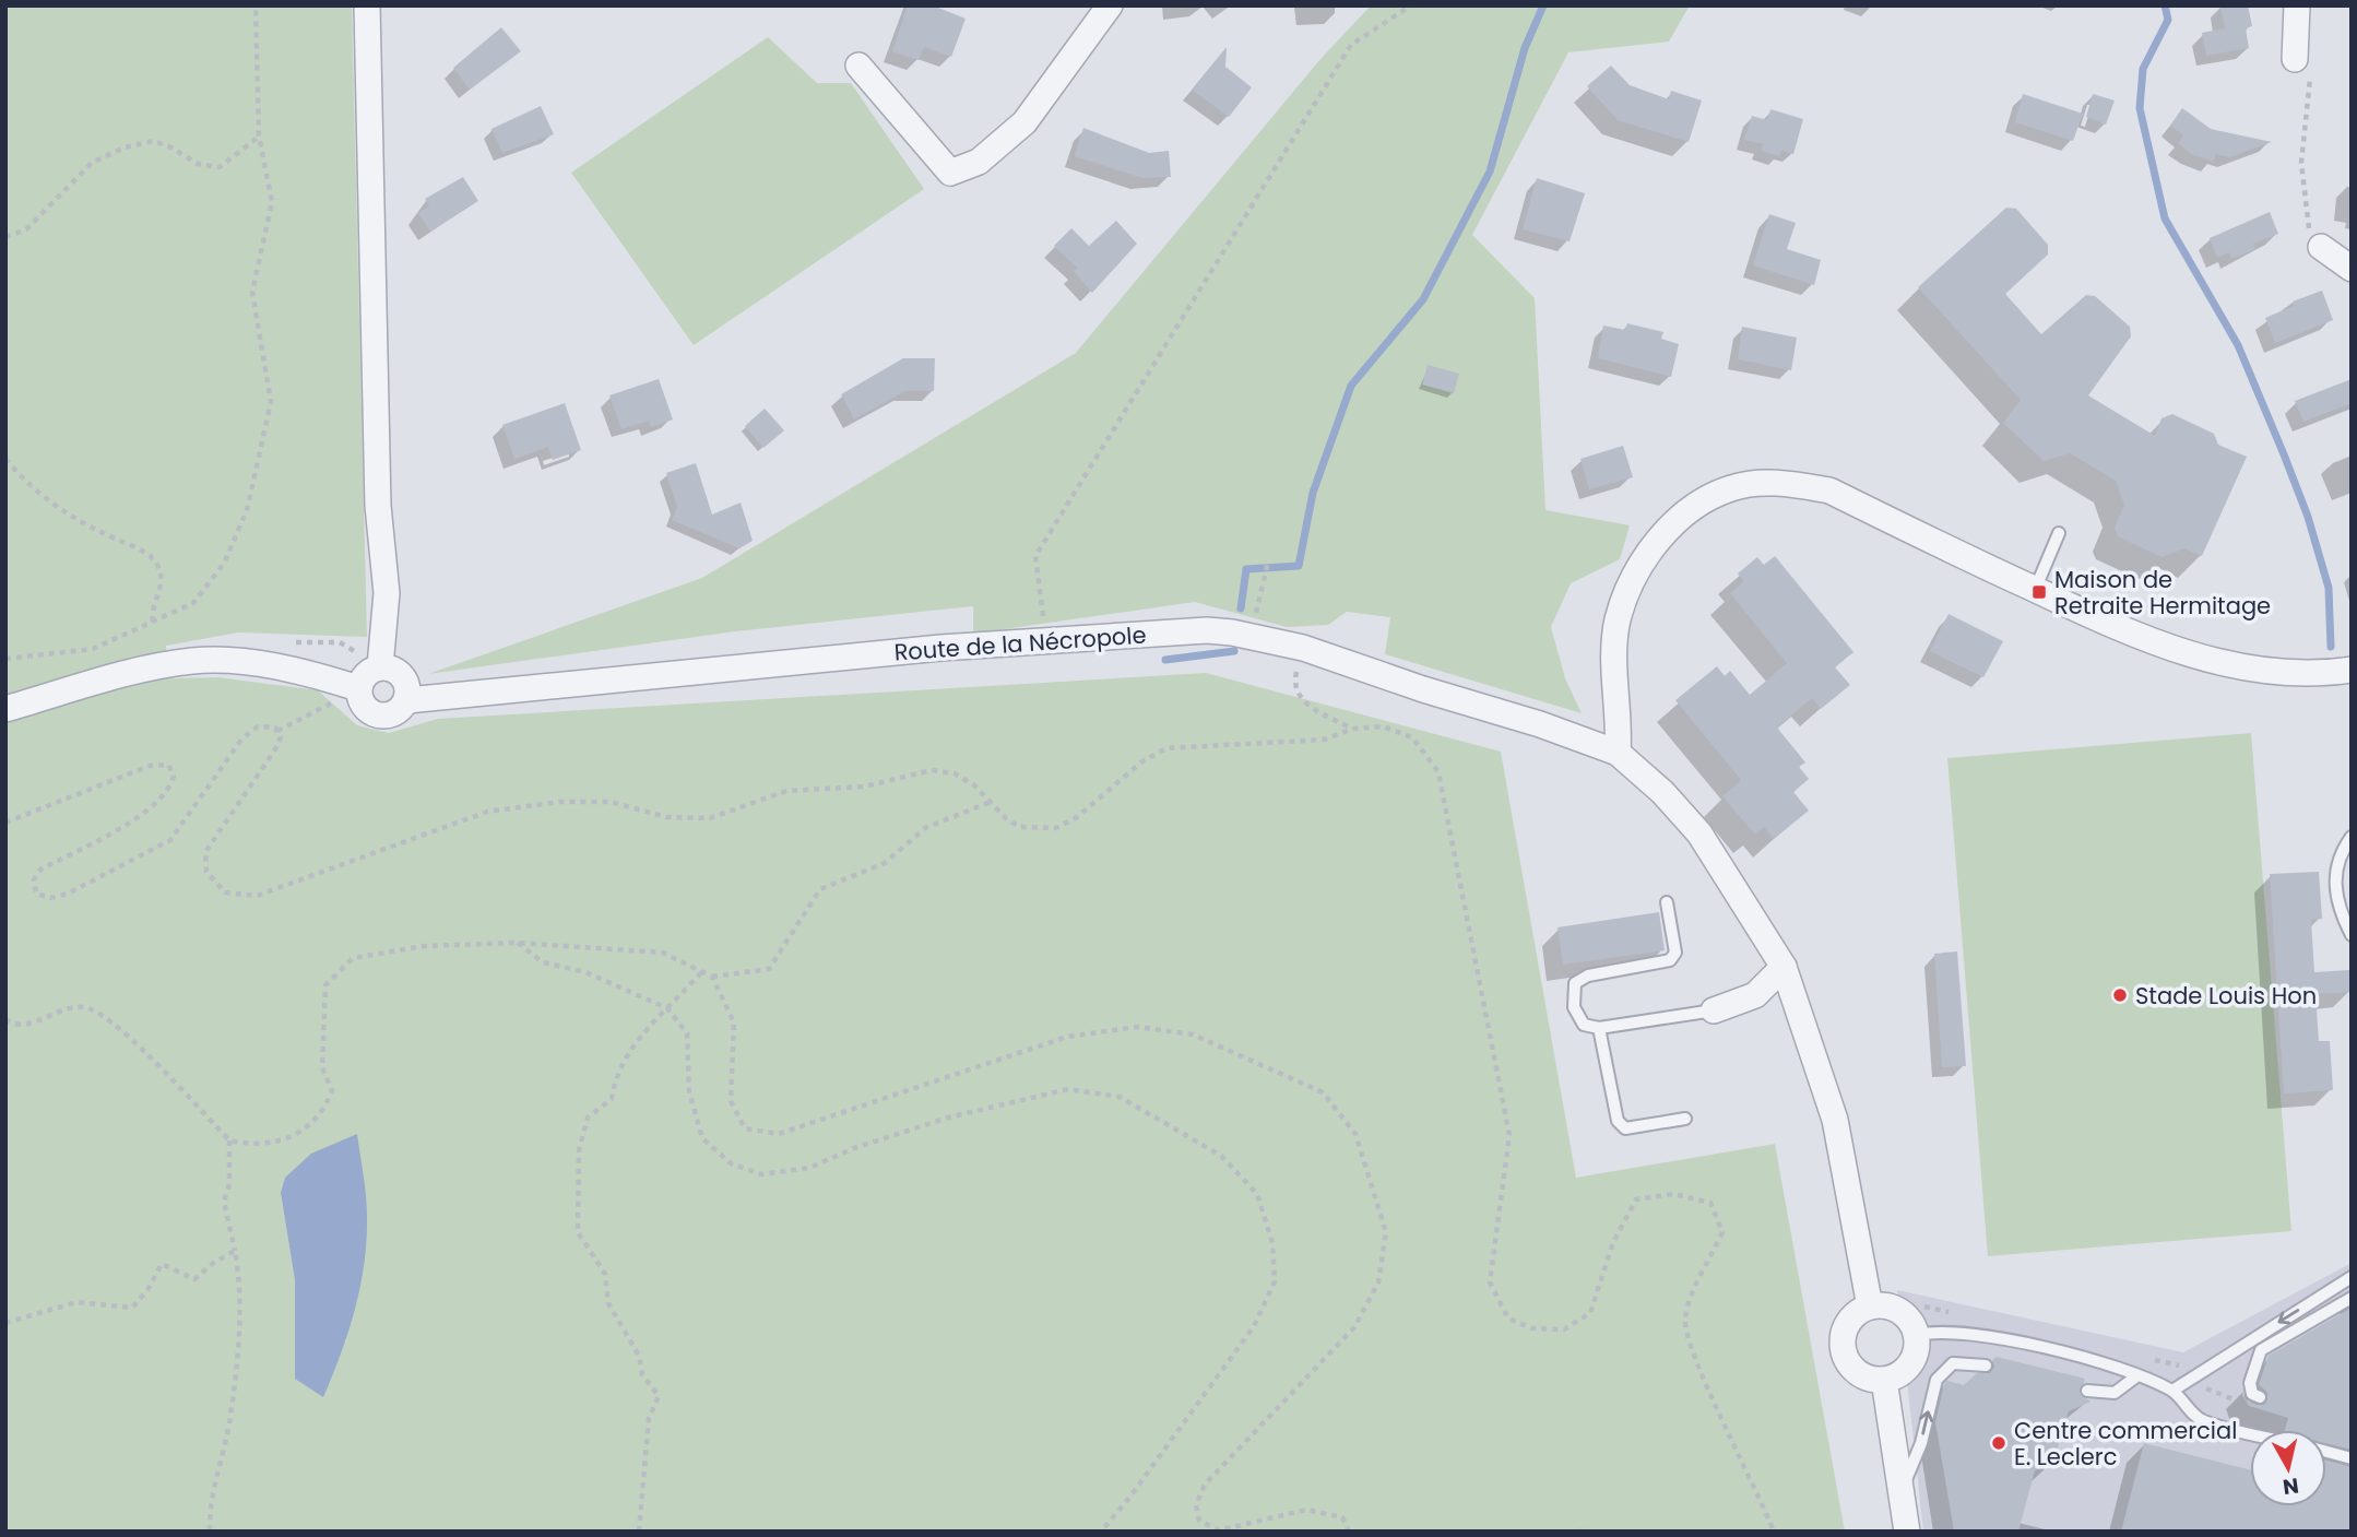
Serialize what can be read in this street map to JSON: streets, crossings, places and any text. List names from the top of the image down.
{
  "streets": {
    "street": ["Route de la Nécropole"]
  },
  "places": {
    "transit": ["Maison de Retraite Hermitage"],
    "other": ["Stade Louis Hon", "Centre commercial E. Leclerc"]
  },
  "north": "bottom"
}
